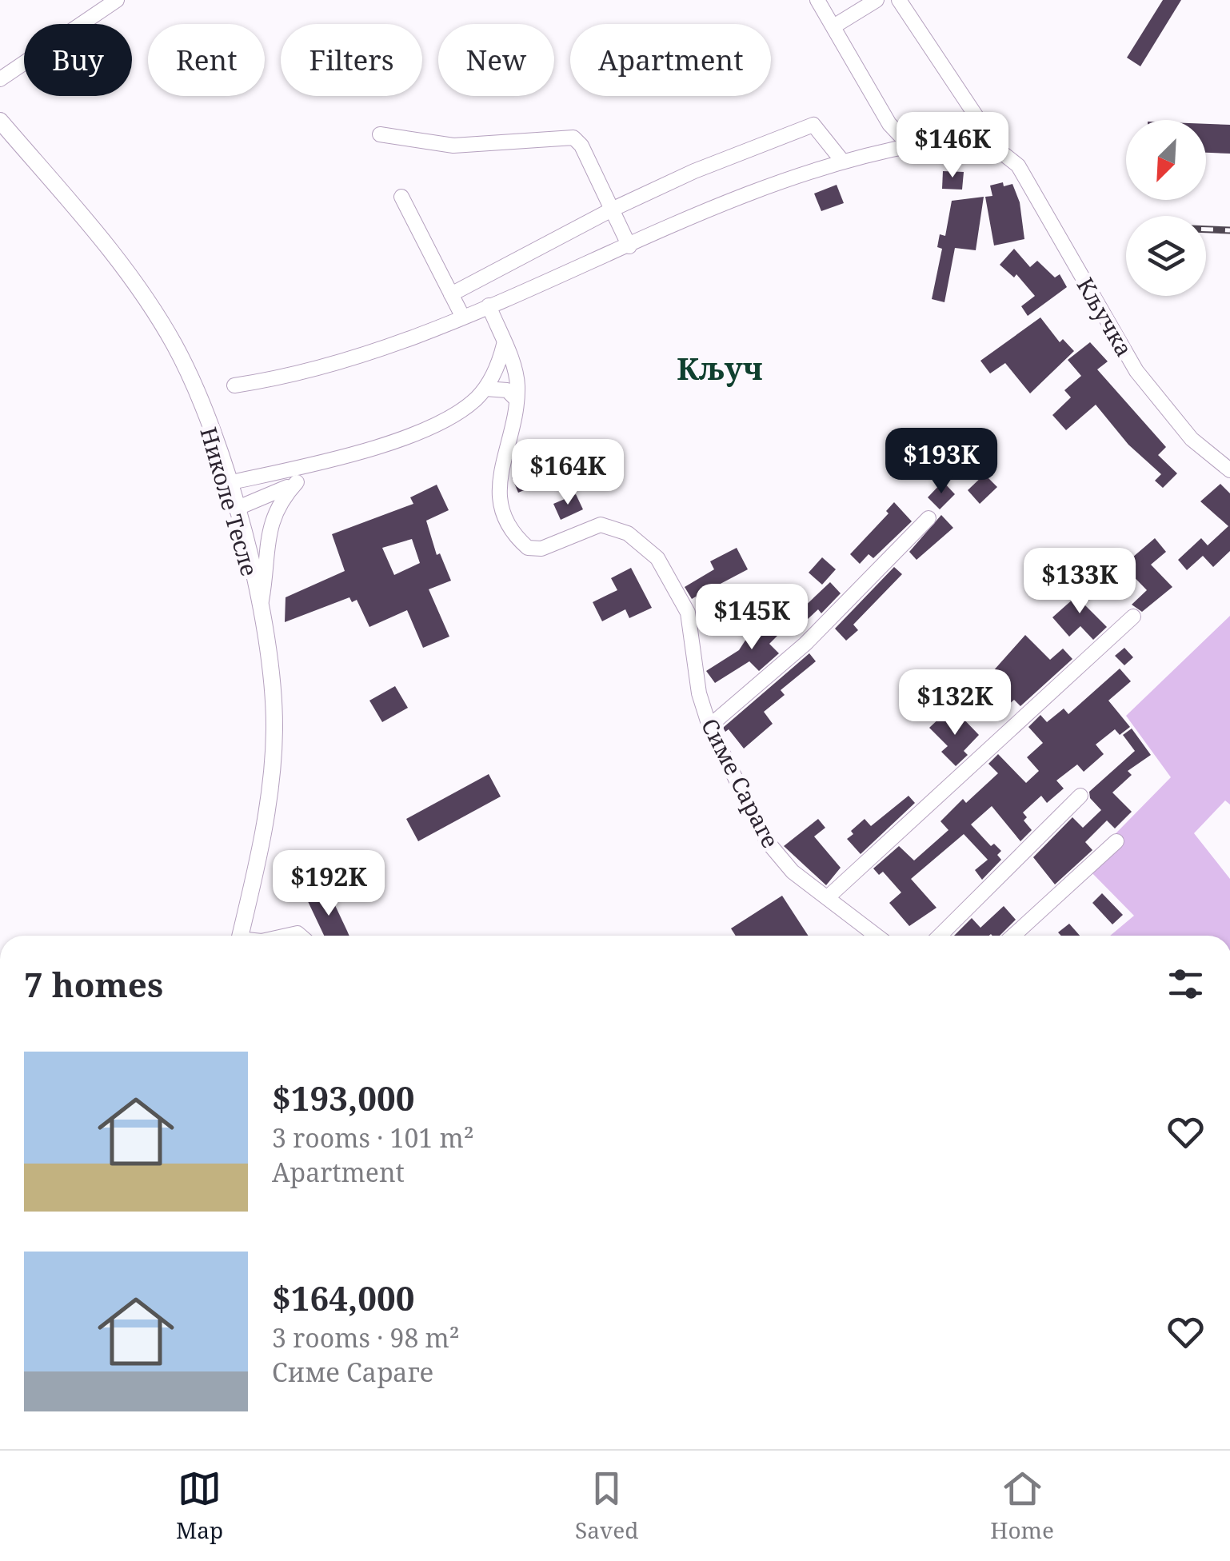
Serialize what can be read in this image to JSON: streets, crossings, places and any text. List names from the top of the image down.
{
  "streets": {
    "street": ["Кључка", "Николе Тесле", "Симе Сараге"]
  },
  "districts": ["Кључ"],
  "north": "bottom left",
  "page": {
    "chip": [
      "Buy",
      "Rent",
      "Filters",
      "New",
      "Apartment"
    ],
    "price": [
      "$146K",
      "$193K",
      "$164K",
      "$133K",
      "$145K",
      "$132K",
      "$192K"
    ],
    "heading": "7 homes",
    "list": [
      {
        "name": "$193,000",
        "note": "3 rooms · 101 m² · Apartment"
      },
      {
        "name": "$164,000",
        "note": "3 rooms · 98 m² · Симе Сараге"
      }
    ],
    "tabs": ["Map", "Saved", "Home"]
  }
}
